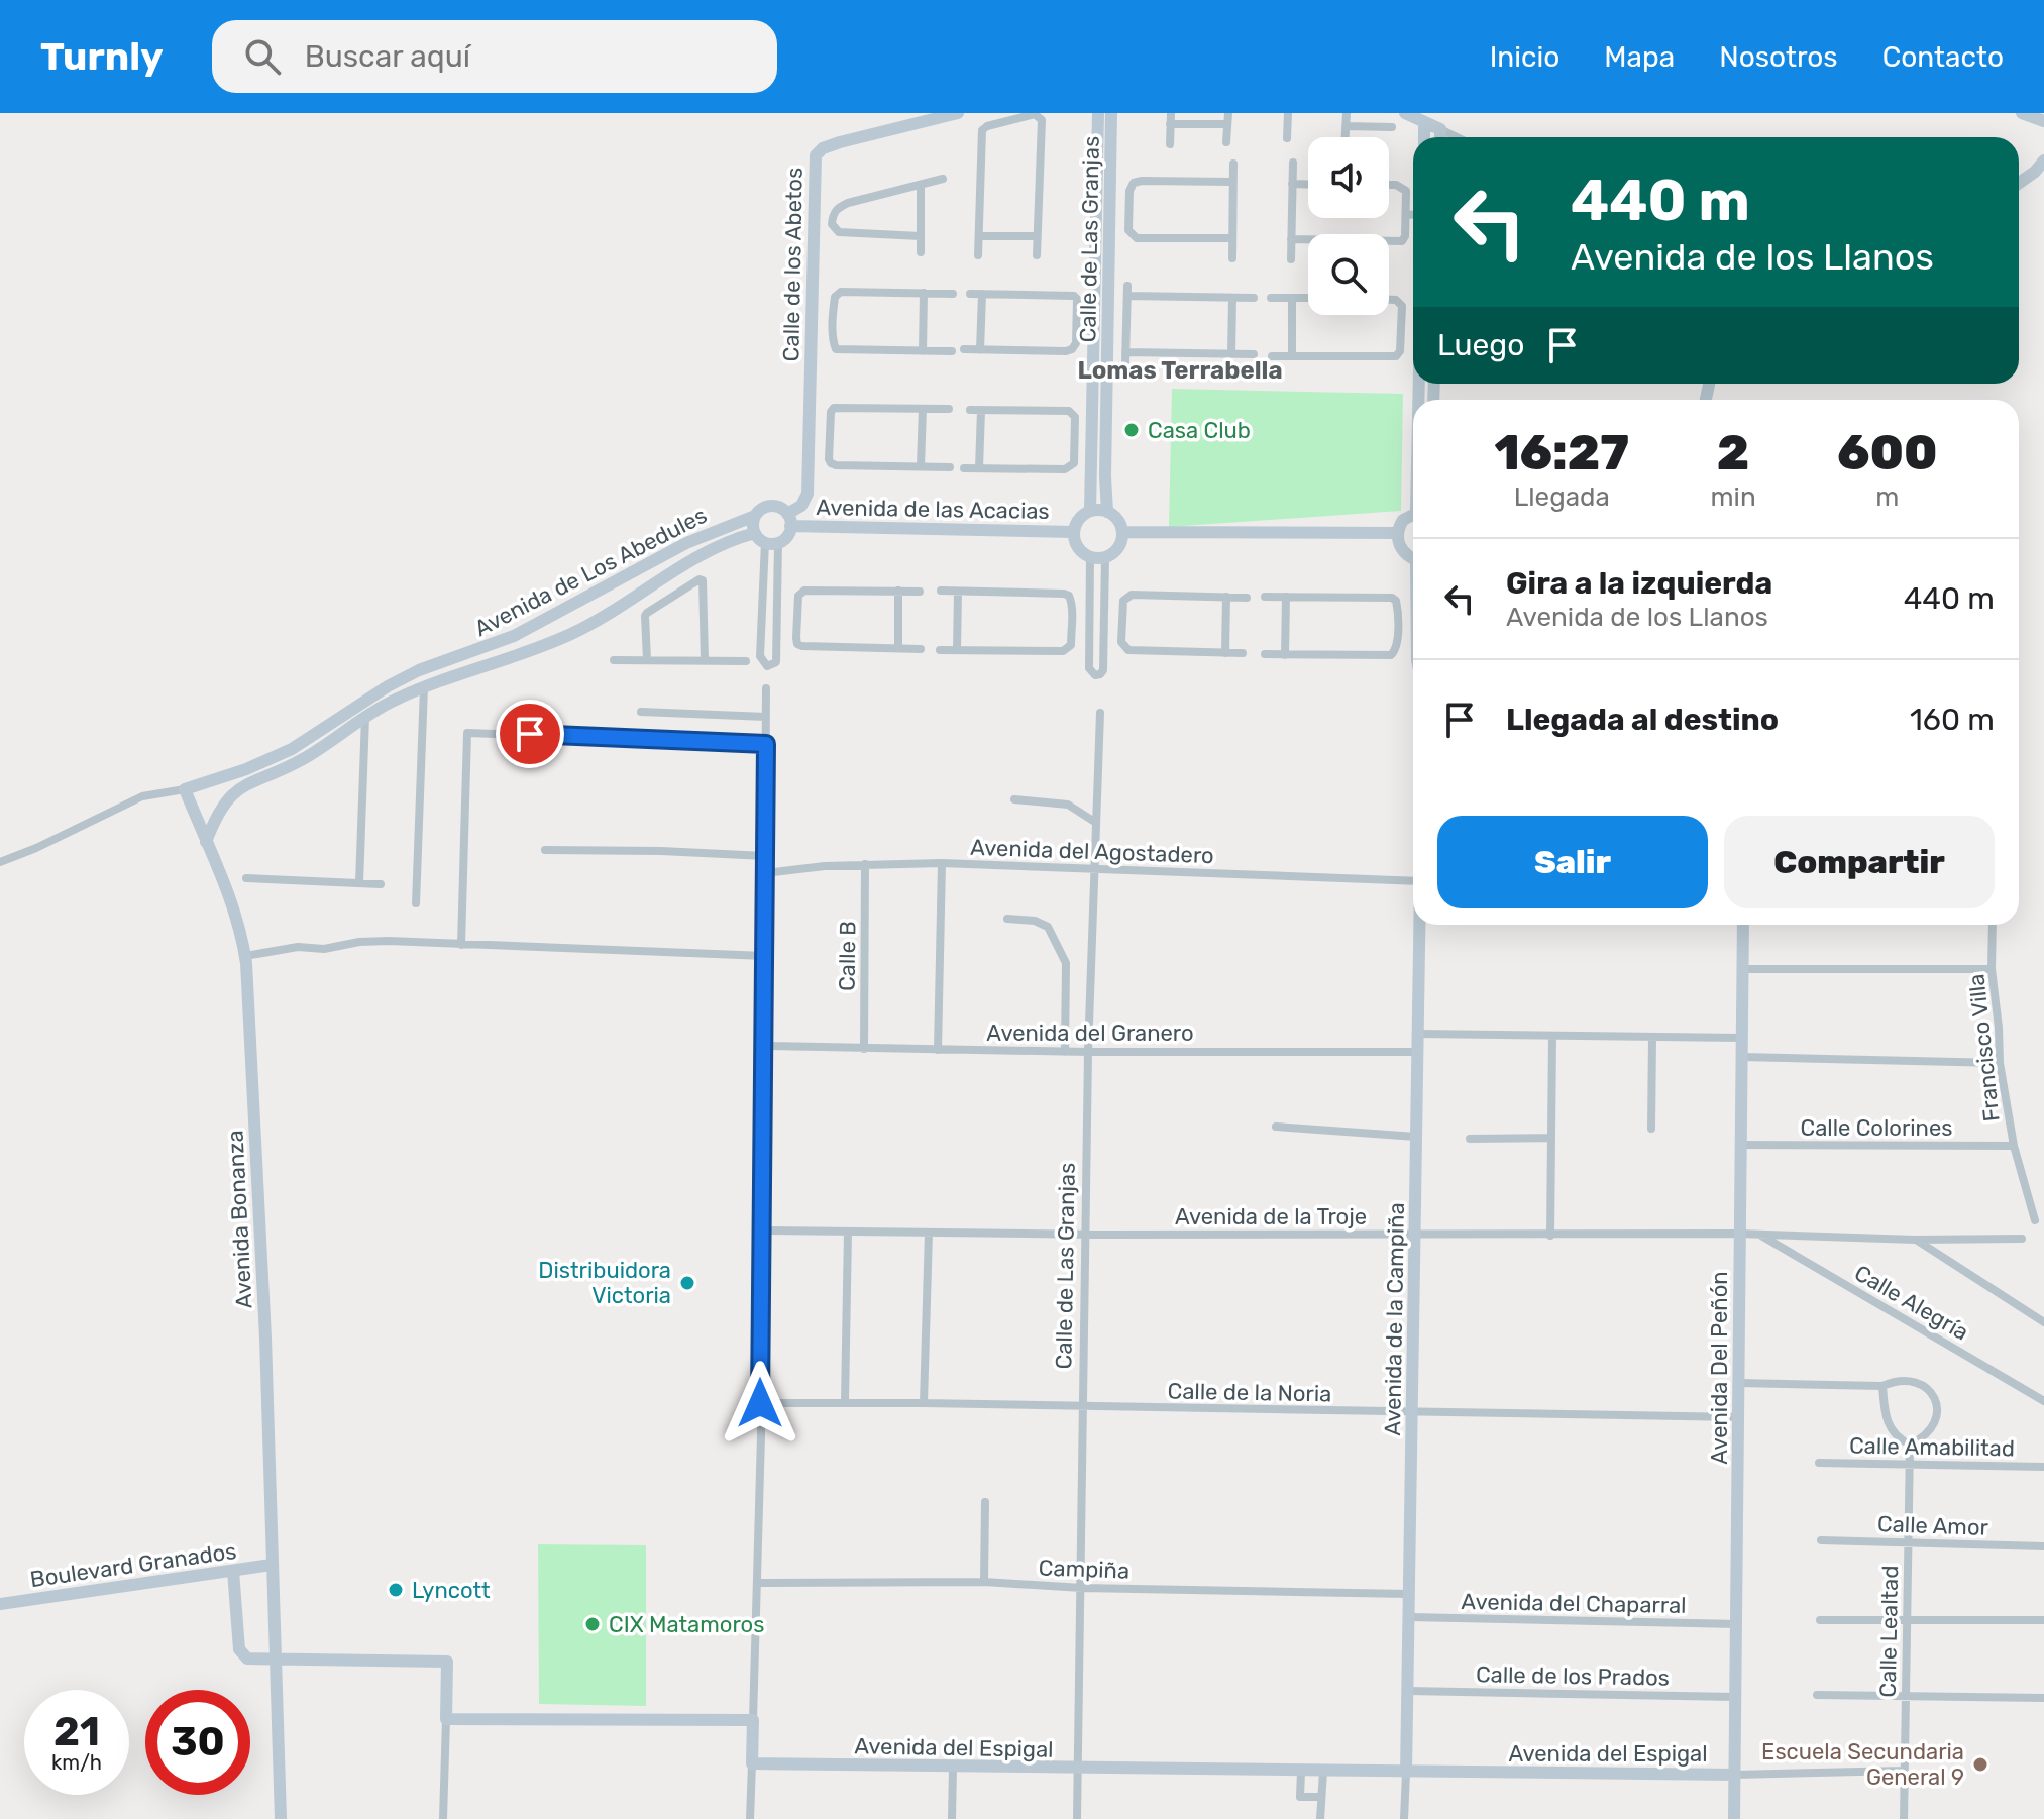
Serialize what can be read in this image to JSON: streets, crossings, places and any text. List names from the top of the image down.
{
  "streets": {
    "street": [
      "Calle de Las Granjas",
      "Calle de los Abetos",
      "Avenida de las Acacias",
      "Avenida de Los Abedules",
      "Avenida del Agostadero",
      "Calle B",
      "Avenida del Granero",
      "Francisco Villa",
      "Calle Colorines",
      "Avenida de la Troje",
      "Avenida Bonanza",
      "Calle Alegría",
      "Avenida de la Campiña",
      "Avenida Del Peñón",
      "Calle de la Noria",
      "Calle Amabilitad",
      "Calle Amor",
      "Boulevard Granados",
      "Campiña",
      "Avenida del Chaparral",
      "Calle Lealtad",
      "Calle de los Prados",
      "Avenida del Espigal"
    ]
  },
  "crossings": [
    ["Calle de Las Granjas", "Avenida de las Acacias"],
    ["Calle de Las Granjas", "Avenida del Agostadero"],
    ["Calle de Las Granjas", "Avenida del Granero"],
    ["Calle de Las Granjas", "Avenida de la Troje"],
    ["Calle de Las Granjas", "Calle de la Noria"],
    ["Calle de Las Granjas", "Campiña"],
    ["Calle de Las Granjas", "Avenida del Espigal"],
    ["Calle de los Abetos", "Avenida de las Acacias"],
    ["Calle de los Abetos", "Avenida de Los Abedules"],
    ["Avenida de las Acacias", "Avenida de Los Abedules"],
    ["Avenida de Los Abedules", "Avenida Bonanza"],
    ["Avenida del Agostadero", "Calle B"],
    ["Calle B", "Avenida del Granero"],
    ["Avenida del Granero", "Avenida de la Campiña"],
    ["Francisco Villa", "Calle Colorines"],
    ["Calle Colorines", "Avenida Del Peñón"],
    ["Avenida de la Troje", "Calle Alegría"],
    ["Avenida de la Troje", "Avenida de la Campiña"],
    ["Avenida de la Troje", "Avenida Del Peñón"],
    ["Avenida Bonanza", "Boulevard Granados"],
    ["Avenida de la Campiña", "Calle de la Noria"],
    ["Avenida de la Campiña", "Campiña"],
    ["Avenida de la Campiña", "Avenida del Chaparral"],
    ["Avenida de la Campiña", "Calle de los Prados"],
    ["Avenida de la Campiña", "Avenida del Espigal"],
    ["Avenida Del Peñón", "Calle de la Noria"],
    ["Avenida Del Peñón", "Avenida del Chaparral"],
    ["Avenida Del Peñón", "Calle de los Prados"],
    ["Avenida Del Peñón", "Avenida del Espigal"],
    ["Calle Amabilitad", "Calle Lealtad"],
    ["Calle Amor", "Calle Lealtad"]
  ],
  "districts": ["Lomas Terrabella"],
  "places": [
    "Casa Club",
    "Distribuidora Victoria",
    "Lyncott",
    "CIX Matamoros",
    "Escuela Secundaria General 9"
  ],
  "page": {
    "header": "Turnly",
    "search": "Buscar aquí",
    "nav": [
      "Inicio",
      "Mapa",
      "Nosotros",
      "Contacto"
    ],
    "turn": ["440 m", "Avenida de los Llanos"],
    "then": "Luego",
    "eta": [
      "16:27",
      "Llegada",
      "2",
      "min",
      "600",
      "m"
    ],
    "list": [
      {
        "name": "Gira a la izquierda",
        "note": "Avenida de los Llanos",
        "value": "440 m"
      },
      {
        "name": "Llegada al destino",
        "value": "160 m"
      }
    ],
    "buttons": ["Salir", "Compartir"],
    "speed": "21 km/h",
    "limit": "30"
  }
}
